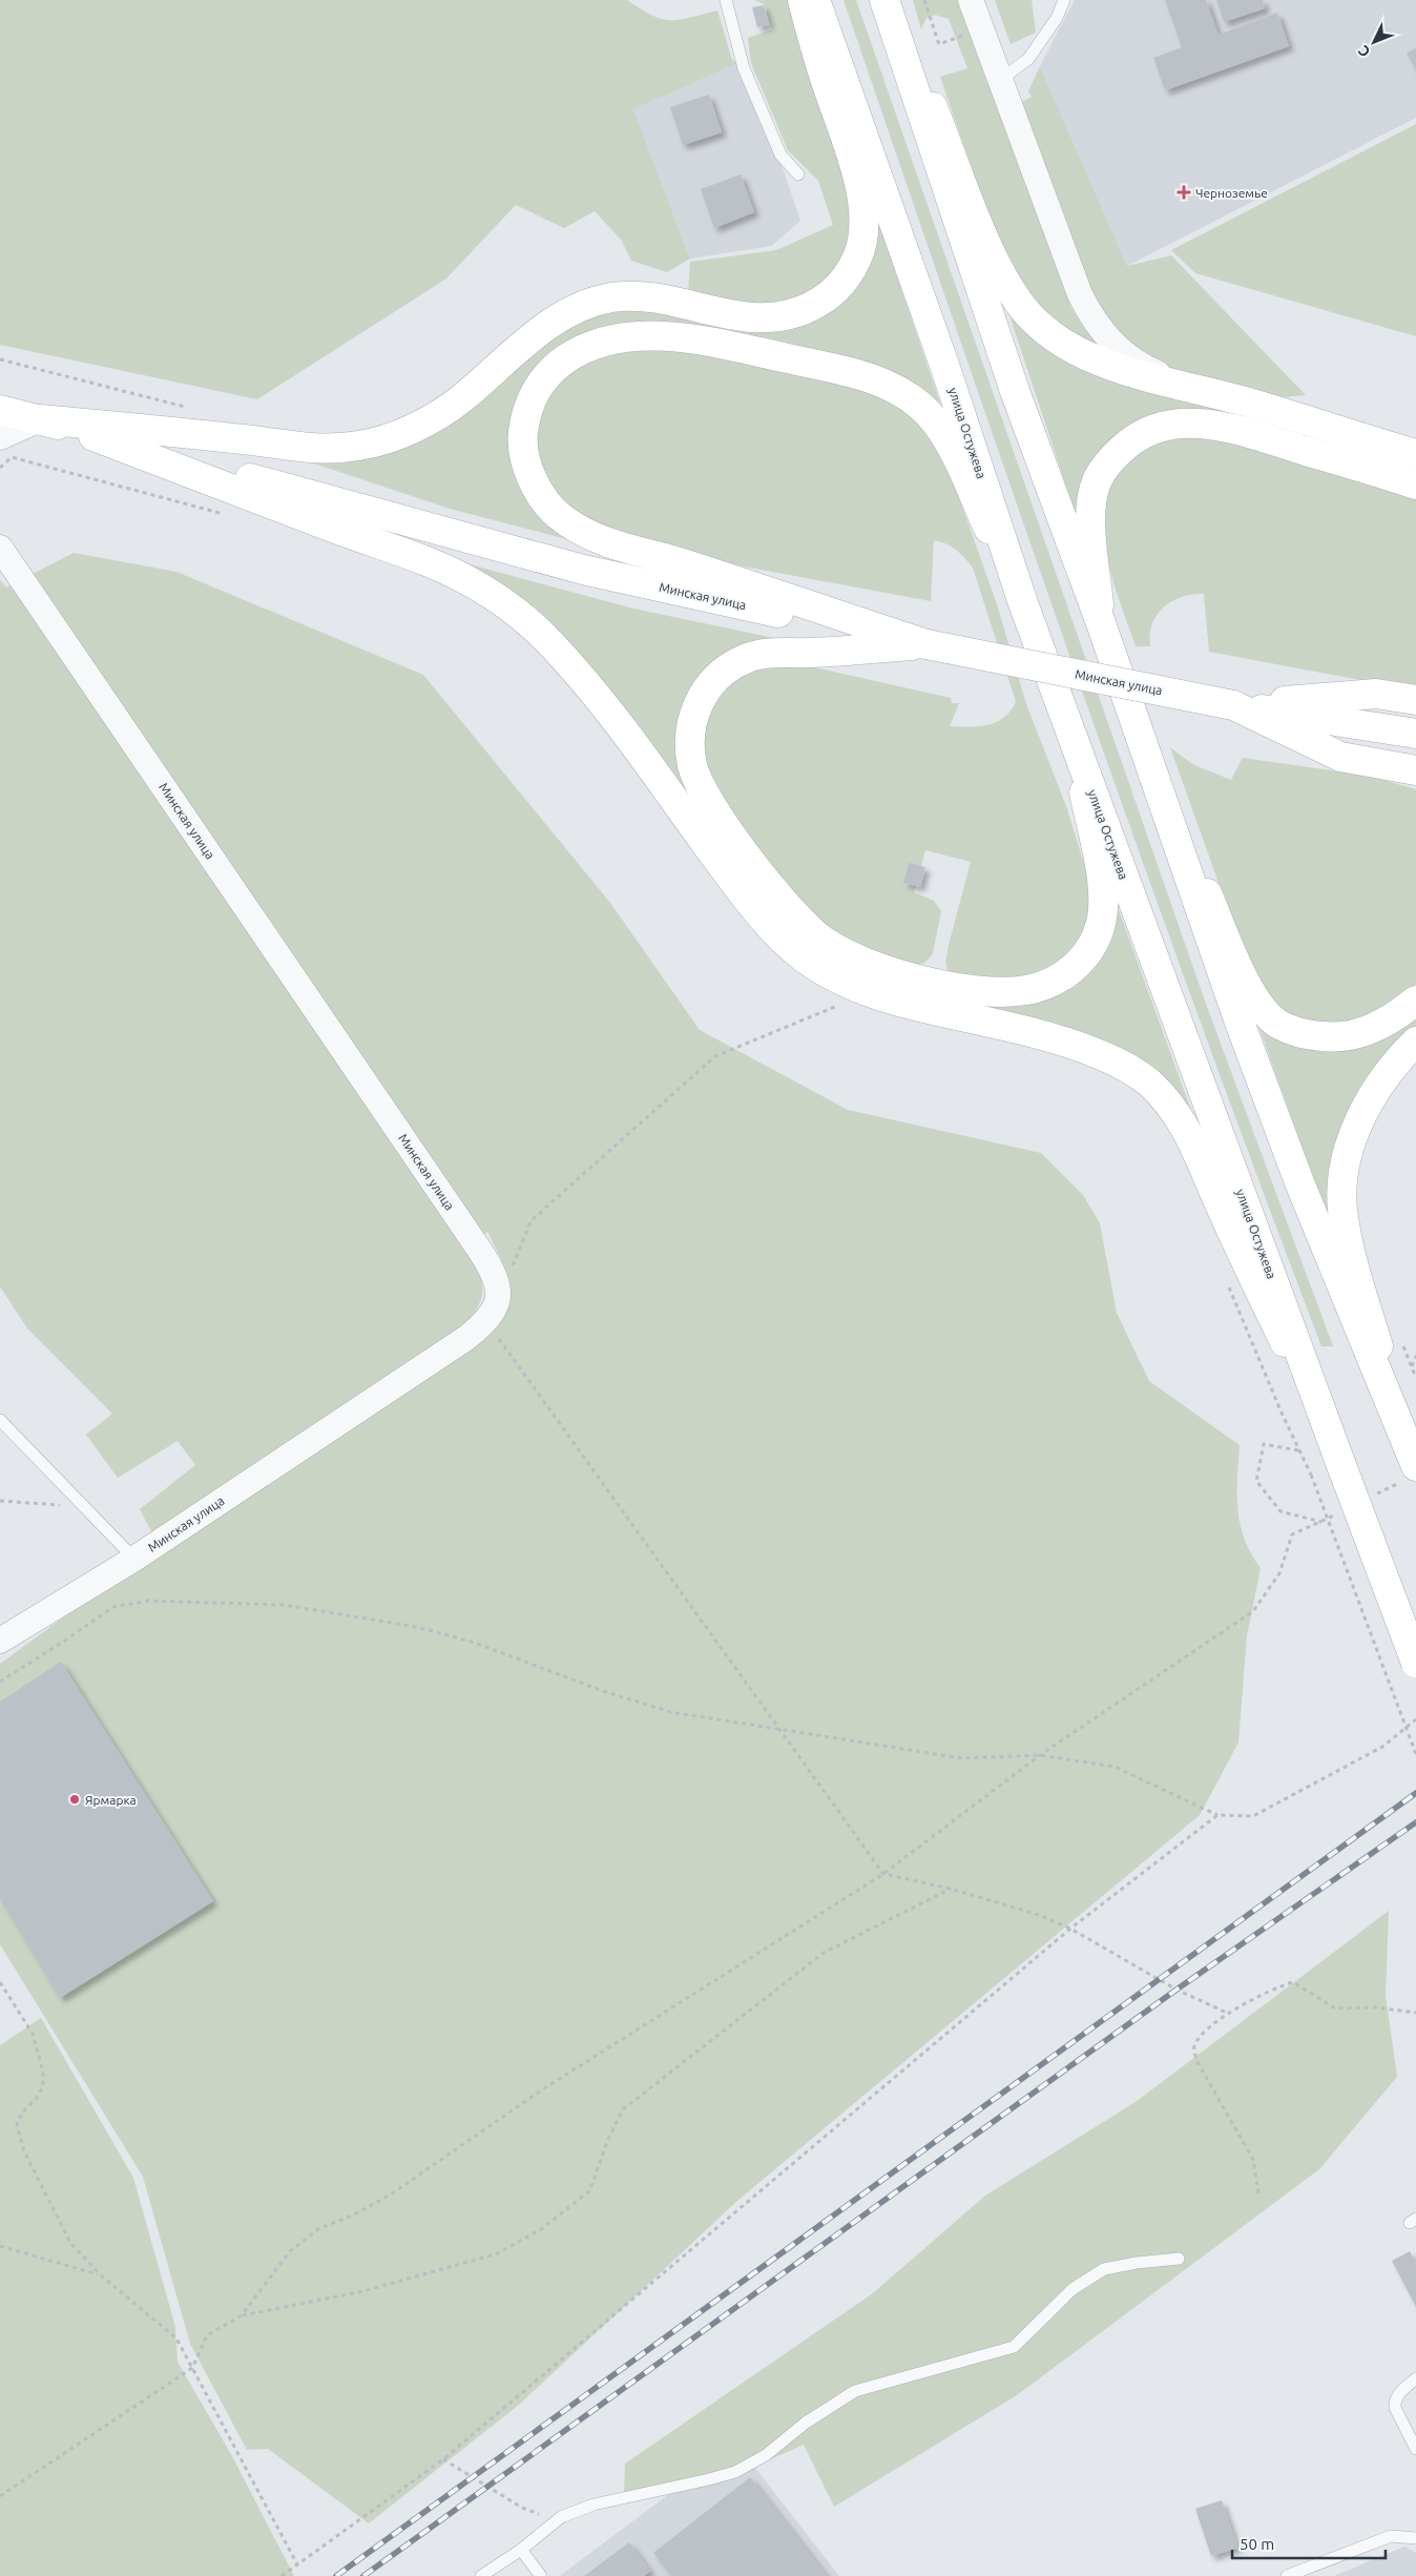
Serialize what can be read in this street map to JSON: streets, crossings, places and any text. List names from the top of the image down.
{
  "streets": {
    "street": ["улица Остужева", "Минская улица"]
  },
  "places": {
    "health": ["Черноземье"],
    "other": ["Ярмарка"]
  },
  "scale_bar": "50 m",
  "north": "bottom left"
}
